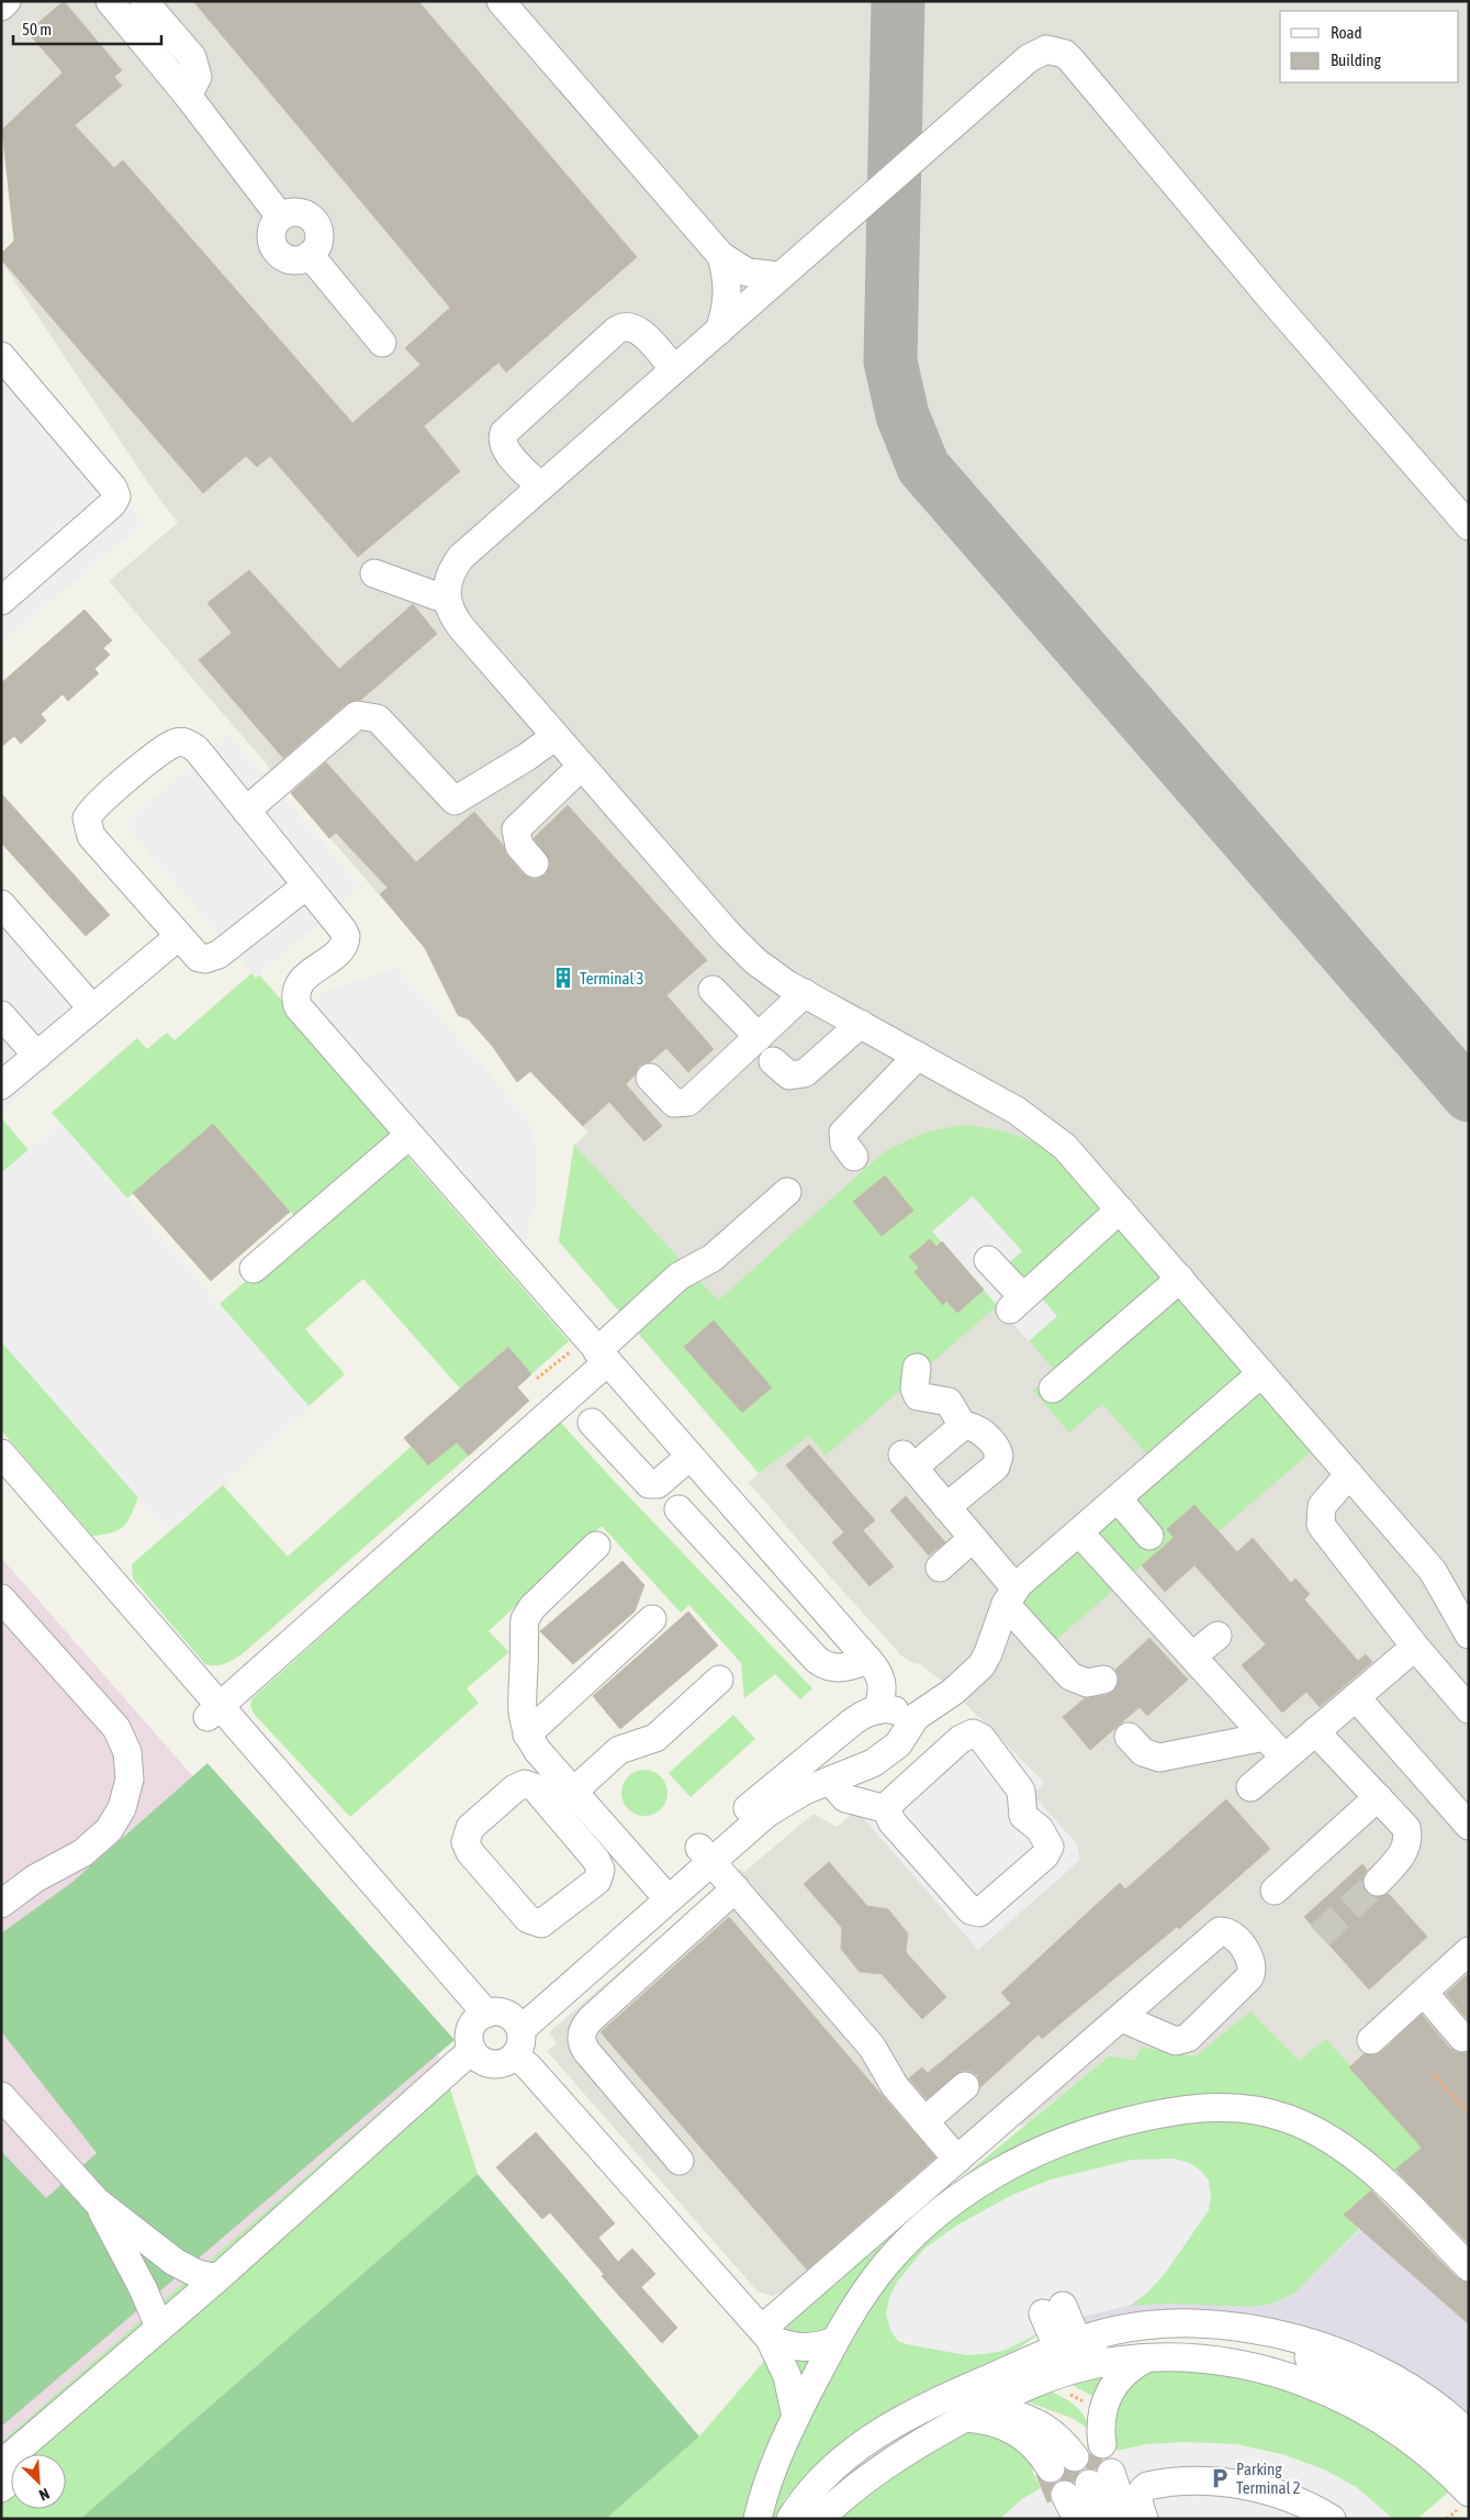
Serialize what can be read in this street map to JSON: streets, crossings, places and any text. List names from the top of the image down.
{
  "places": {
    "building": ["Terminal 3"],
    "parking": ["Parking Terminal 2"]
  },
  "legend": ["Road", "Building"],
  "scale_bar": "50 m",
  "north": "bottom right"
}
